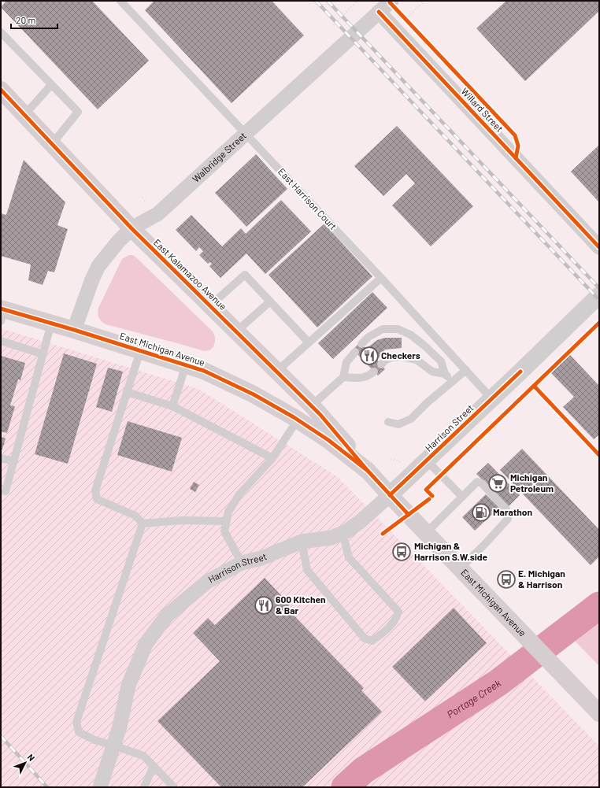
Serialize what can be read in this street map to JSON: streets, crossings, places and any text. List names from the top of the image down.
{
  "streets": {
    "main road": ["East Kalamazoo Avenue", "East Michigan Avenue"],
    "street": ["Willard Street", "Walbridge Street", "Harrison Street"],
    "lane": ["East Harrison Court"]
  },
  "crossings": [
    ["Willard Street", "Walbridge Street"],
    ["Walbridge Street", "East Harrison Court"],
    ["Walbridge Street", "East Kalamazoo Avenue"],
    ["Walbridge Street", "East Michigan Avenue"],
    ["East Harrison Court", "Harrison Street"],
    ["East Kalamazoo Avenue", "East Michigan Avenue"],
    ["East Michigan Avenue", "Harrison Street"]
  ],
  "water": ["Portage Creek"],
  "places": {
    "restaurant": ["Checkers", "600 Kitchen & Bar"],
    "supermarket": ["Michigan Petroleum"],
    "fuel station": ["Marathon"],
    "bus stop": ["Michigan & Harrison S.W.side", "E. Michigan & Harrison"]
  },
  "scale_bar": "20 m",
  "north": "top right"
}
